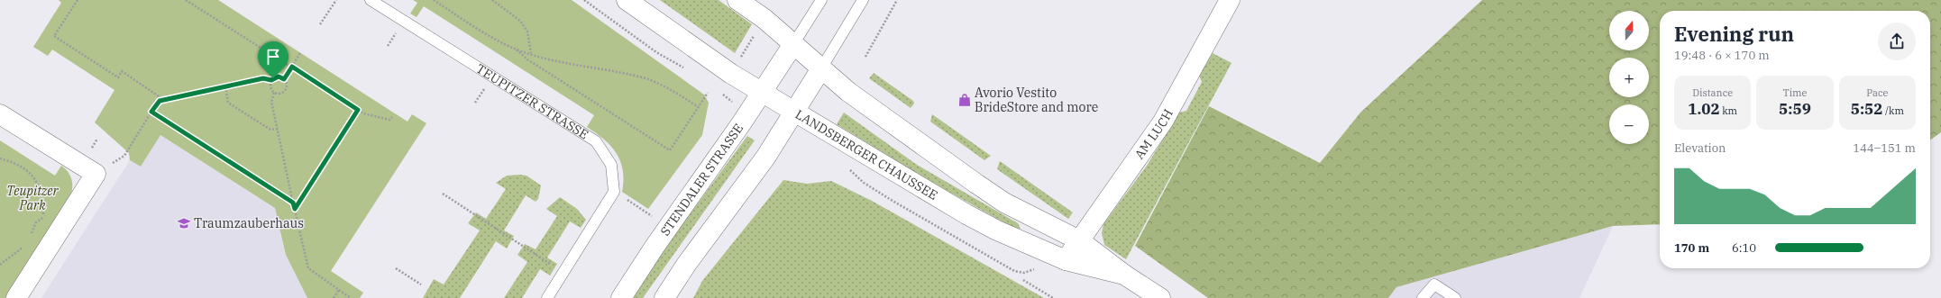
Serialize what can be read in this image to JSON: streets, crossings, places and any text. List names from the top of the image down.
{
  "streets": {
    "main road": ["AM LUCH", "LANDSBERGER CHAUSSEE", "STENDALER STRASSE"],
    "lane": ["TEUPITZER STRASSE"]
  },
  "crossings": [
    ["AM LUCH", "LANDSBERGER CHAUSSEE"],
    ["LANDSBERGER CHAUSSEE", "STENDALER STRASSE"]
  ],
  "parks": ["Teupitzer Park"],
  "places": {
    "shop": ["Avorio Vestito BrideStore and more"],
    "school or university": ["Traumzauberhaus"]
  },
  "north": "top",
  "page": {
    "map_buttons": ["+", "−"],
    "heading": ["Evening run", "19:48 · 6 × 170 m"],
    "stats": [
      ["Distance", "1.02 km"],
      ["Time", "5:59"],
      ["Pace", "5:52 /km"]
    ],
    "chart": ["Elevation", "144–151 m"],
    "list": [
      {
        "name": "170 m",
        "note": "6:10"
      }
    ]
  }
}
